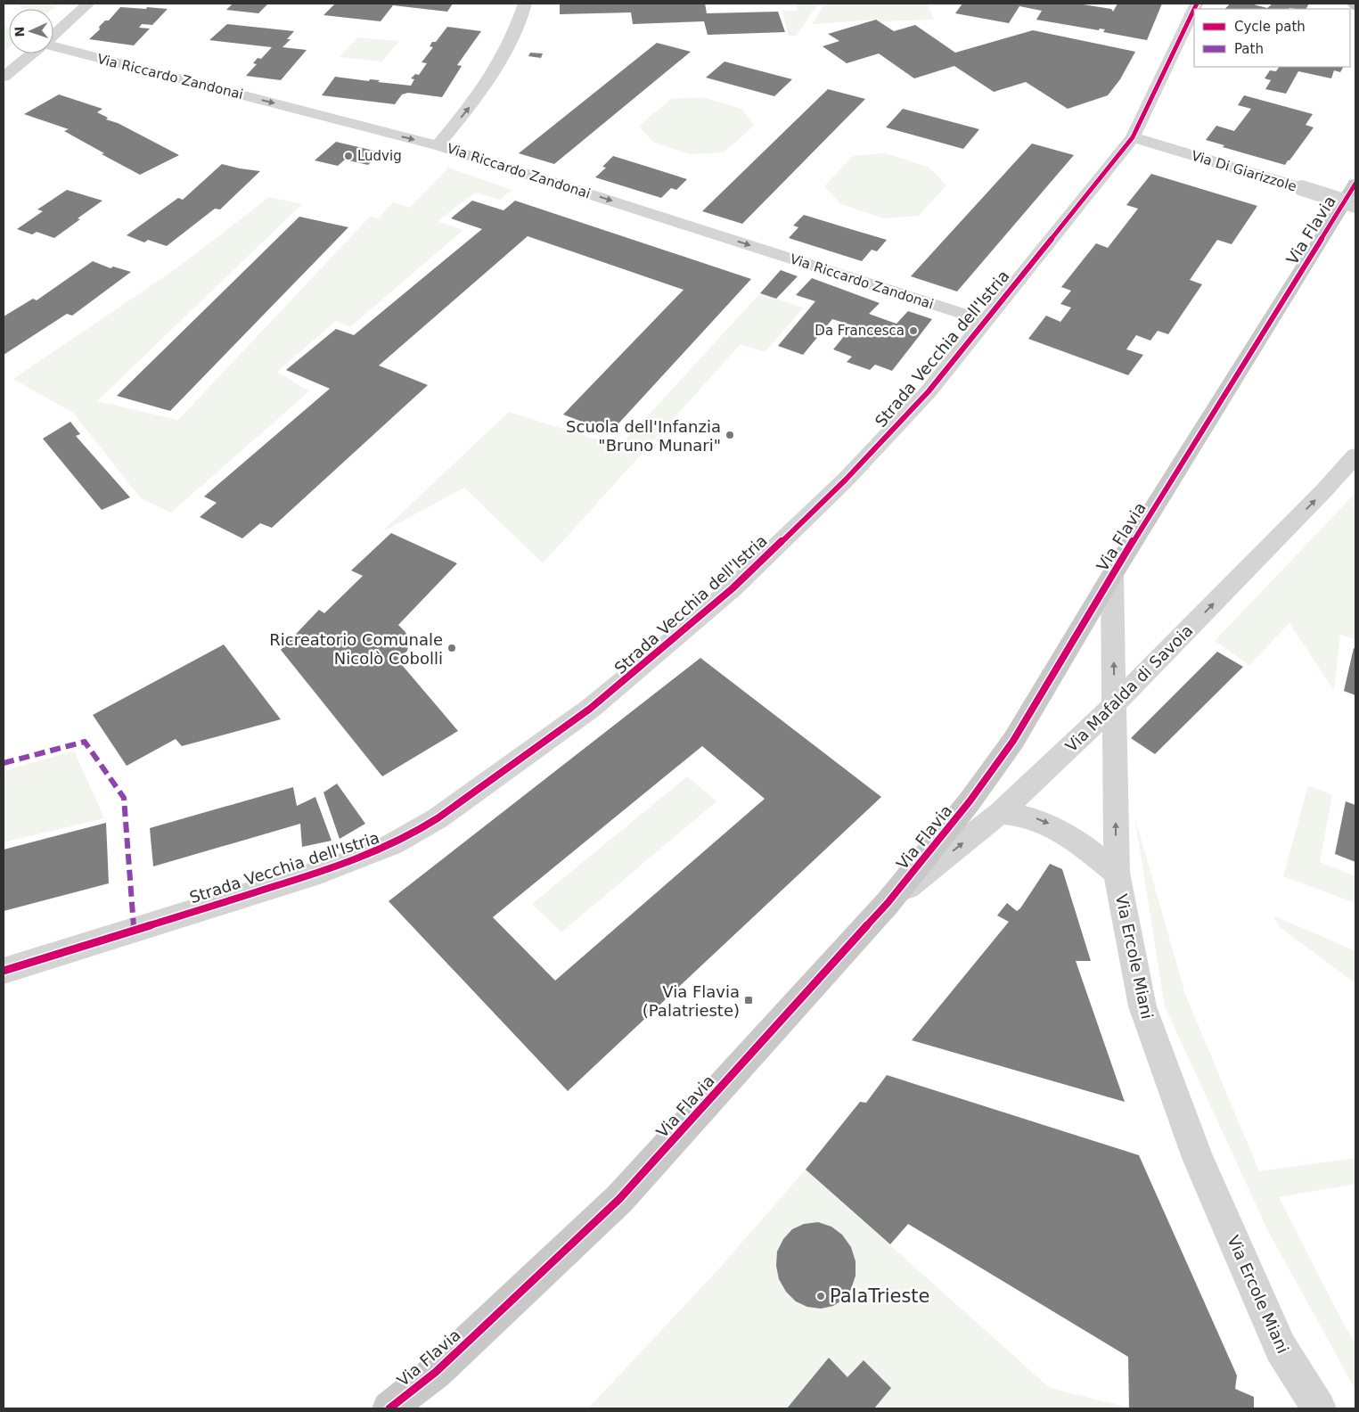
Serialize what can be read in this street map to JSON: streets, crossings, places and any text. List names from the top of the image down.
{
  "streets": {
    "main road": ["Via Flavia"],
    "street": [
      "Via Riccardo Zandonai",
      "Via Di Giarizzole",
      "Strada Vecchia dell'Istria",
      "Via Mafalda di Savoia",
      "Via Ercole Miani"
    ]
  },
  "crossings": [
    ["Via Riccardo Zandonai", "Strada Vecchia dell'Istria"],
    ["Via Di Giarizzole", "Strada Vecchia dell'Istria"],
    ["Via Flavia", "Via Mafalda di Savoia"],
    ["Via Flavia", "Via Ercole Miani"],
    ["Via Mafalda di Savoia", "Via Ercole Miani"]
  ],
  "one_way": ["Via Riccardo Zandonai", "Via Mafalda di Savoia"],
  "places": {
    "other": [
      "Ludvig",
      "Da Francesca",
      "Scuola dell'Infanzia \"Bruno Munari\"",
      "Ricreatorio Comunale Nicolò Cobolli",
      "PalaTrieste"
    ],
    "transit": ["Via Flavia (Palatrieste)"]
  },
  "legend": ["Cycle path", "Path"],
  "north": "left"
}
